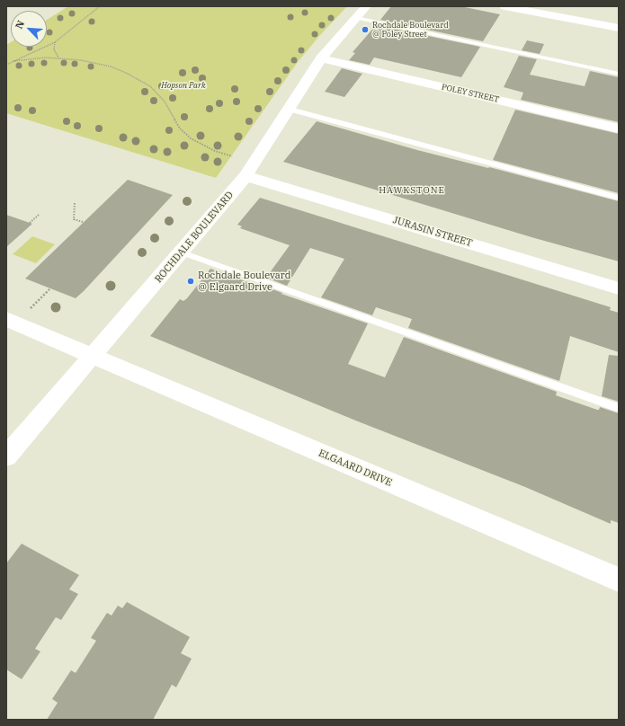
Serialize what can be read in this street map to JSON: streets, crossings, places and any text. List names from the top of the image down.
{
  "streets": {
    "street": [
      "POLEY STREET",
      "JURASIN STREET",
      "ROCHDALE BOULEVARD",
      "ELGAARD DRIVE"
    ]
  },
  "crossings": [
    ["POLEY STREET", "ROCHDALE BOULEVARD"],
    ["JURASIN STREET", "ROCHDALE BOULEVARD"],
    ["ROCHDALE BOULEVARD", "ELGAARD DRIVE"]
  ],
  "districts": ["HAWKSTONE"],
  "parks": ["Hopson Park"],
  "places": ["Rochdale Boulevard @ Poley Street", "Rochdale Boulevard @ Elgaard Drive"],
  "north": "top left"
}
